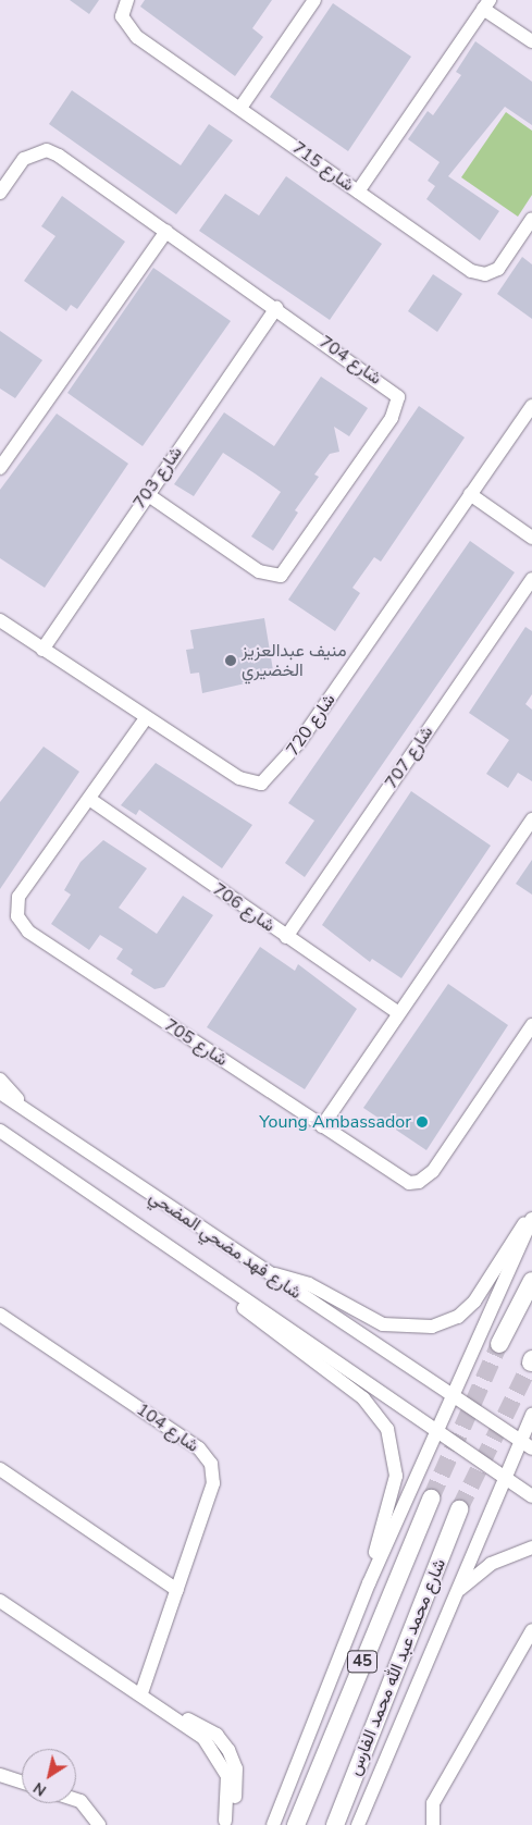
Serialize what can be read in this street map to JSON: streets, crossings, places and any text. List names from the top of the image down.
{
  "streets": {
    "main road": ["45", "شارع محمد عبد الله محمد الفارس"],
    "street": [
      "شارع 715",
      "شارع 704",
      "شارع 703",
      "شارع 720",
      "شارع 707",
      "شارع 706",
      "شارع 705",
      "شارع فهد مضحي المضحي",
      "شارع 104"
    ]
  },
  "crossings": [
    ["شارع 704", "شارع 703"],
    ["شارع 703", "شارع 720"],
    ["شارع 720", "شارع 705"],
    ["شارع 707", "شارع 706"],
    ["شارع 706", "شارع 705"]
  ],
  "places": ["منيف عبدالعزيز الخضيري", "Young Ambassador"],
  "north": "bottom left"
}
